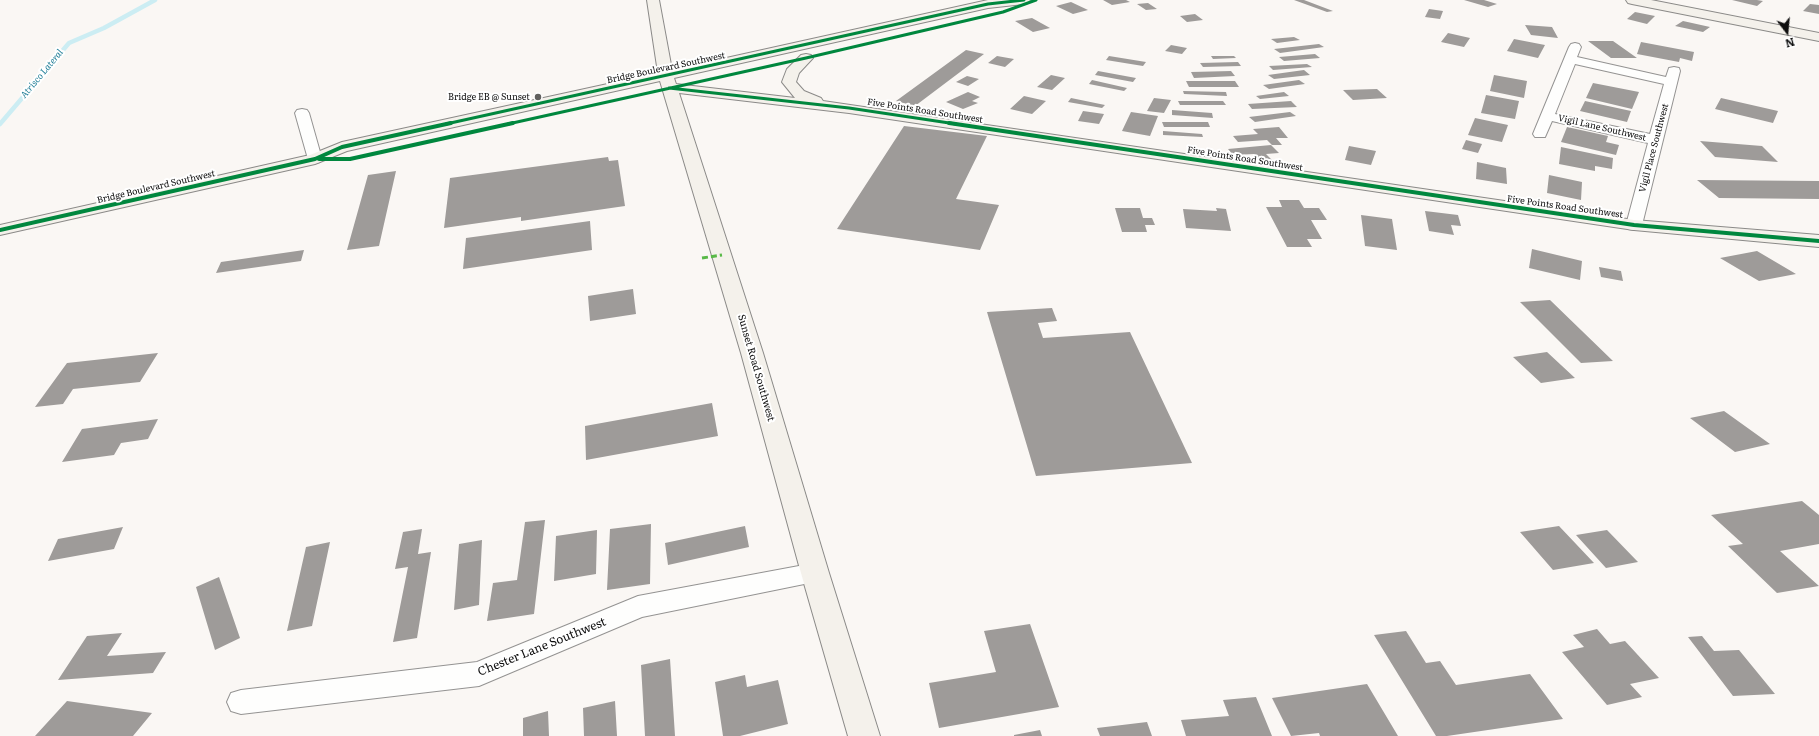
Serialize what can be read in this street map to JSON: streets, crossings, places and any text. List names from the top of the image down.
{
  "streets": {
    "street": [
      "Bridge Boulevard Southwest",
      "Five Points Road Southwest",
      "Vigil Lane Southwest",
      "Vigil Place Southwest",
      "Sunset Road Southwest",
      "Chester Lane Southwest"
    ]
  },
  "crossings": [
    ["Bridge Boulevard Southwest", "Five Points Road Southwest"],
    ["Bridge Boulevard Southwest", "Sunset Road Southwest"],
    ["Five Points Road Southwest", "Vigil Place Southwest"],
    ["Five Points Road Southwest", "Sunset Road Southwest"],
    ["Vigil Lane Southwest", "Vigil Place Southwest"],
    ["Sunset Road Southwest", "Chester Lane Southwest"]
  ],
  "water": ["Atrisco Lateral"],
  "places": ["Bridge EB @ Sunset"],
  "north": "bottom"
}
